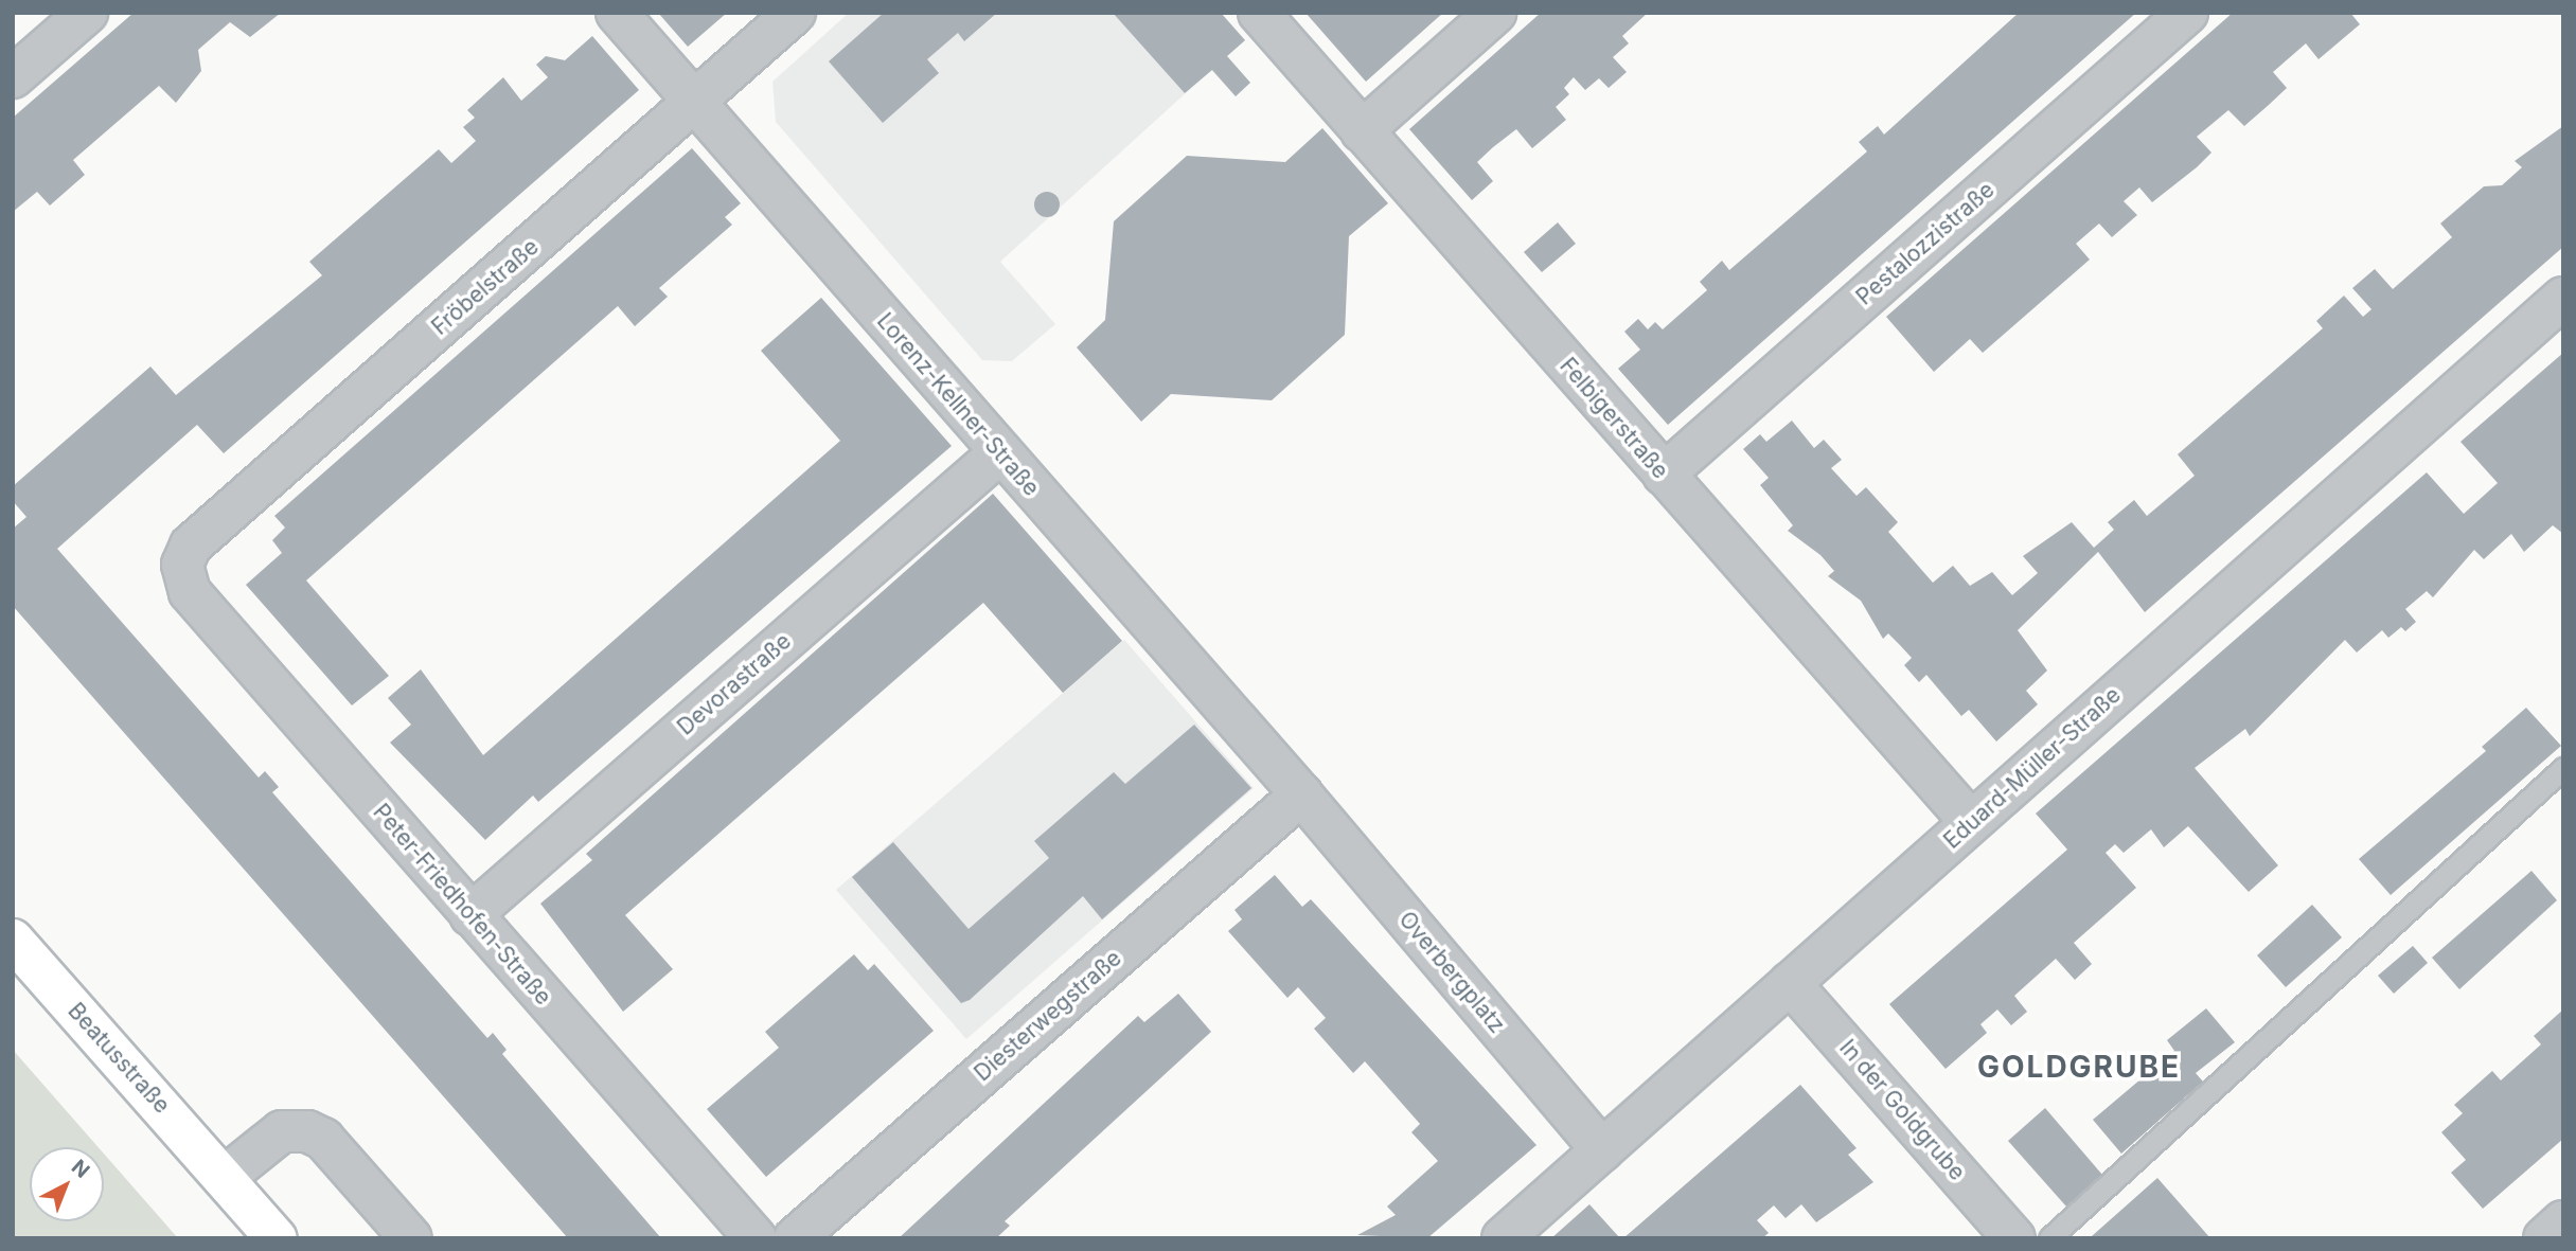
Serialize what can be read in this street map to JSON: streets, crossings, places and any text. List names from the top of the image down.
{
  "streets": {
    "street": [
      "Pestalozzistraße",
      "Fröbelstraße",
      "Lorenz-Kellner-Straße",
      "Felbigerstraße",
      "Devorastraße",
      "Eduard-Müller-Straße",
      "Peter-Friedhofen-Straße",
      "Overbergplatz",
      "Diesterwegstraße",
      "Beatusstraße",
      "In der Goldgrube"
    ]
  },
  "crossings": [
    ["Pestalozzistraße", "Felbigerstraße"],
    ["Fröbelstraße", "Lorenz-Kellner-Straße"],
    ["Fröbelstraße", "Peter-Friedhofen-Straße"],
    ["Lorenz-Kellner-Straße", "Devorastraße"],
    ["Lorenz-Kellner-Straße", "Overbergplatz"],
    ["Lorenz-Kellner-Straße", "Diesterwegstraße"],
    ["Felbigerstraße", "Eduard-Müller-Straße"],
    ["Devorastraße", "Peter-Friedhofen-Straße"],
    ["Eduard-Müller-Straße", "Overbergplatz"],
    ["Eduard-Müller-Straße", "In der Goldgrube"],
    ["Overbergplatz", "Diesterwegstraße"]
  ],
  "districts": ["GOLDGRUBE"],
  "north": "top right"
}
